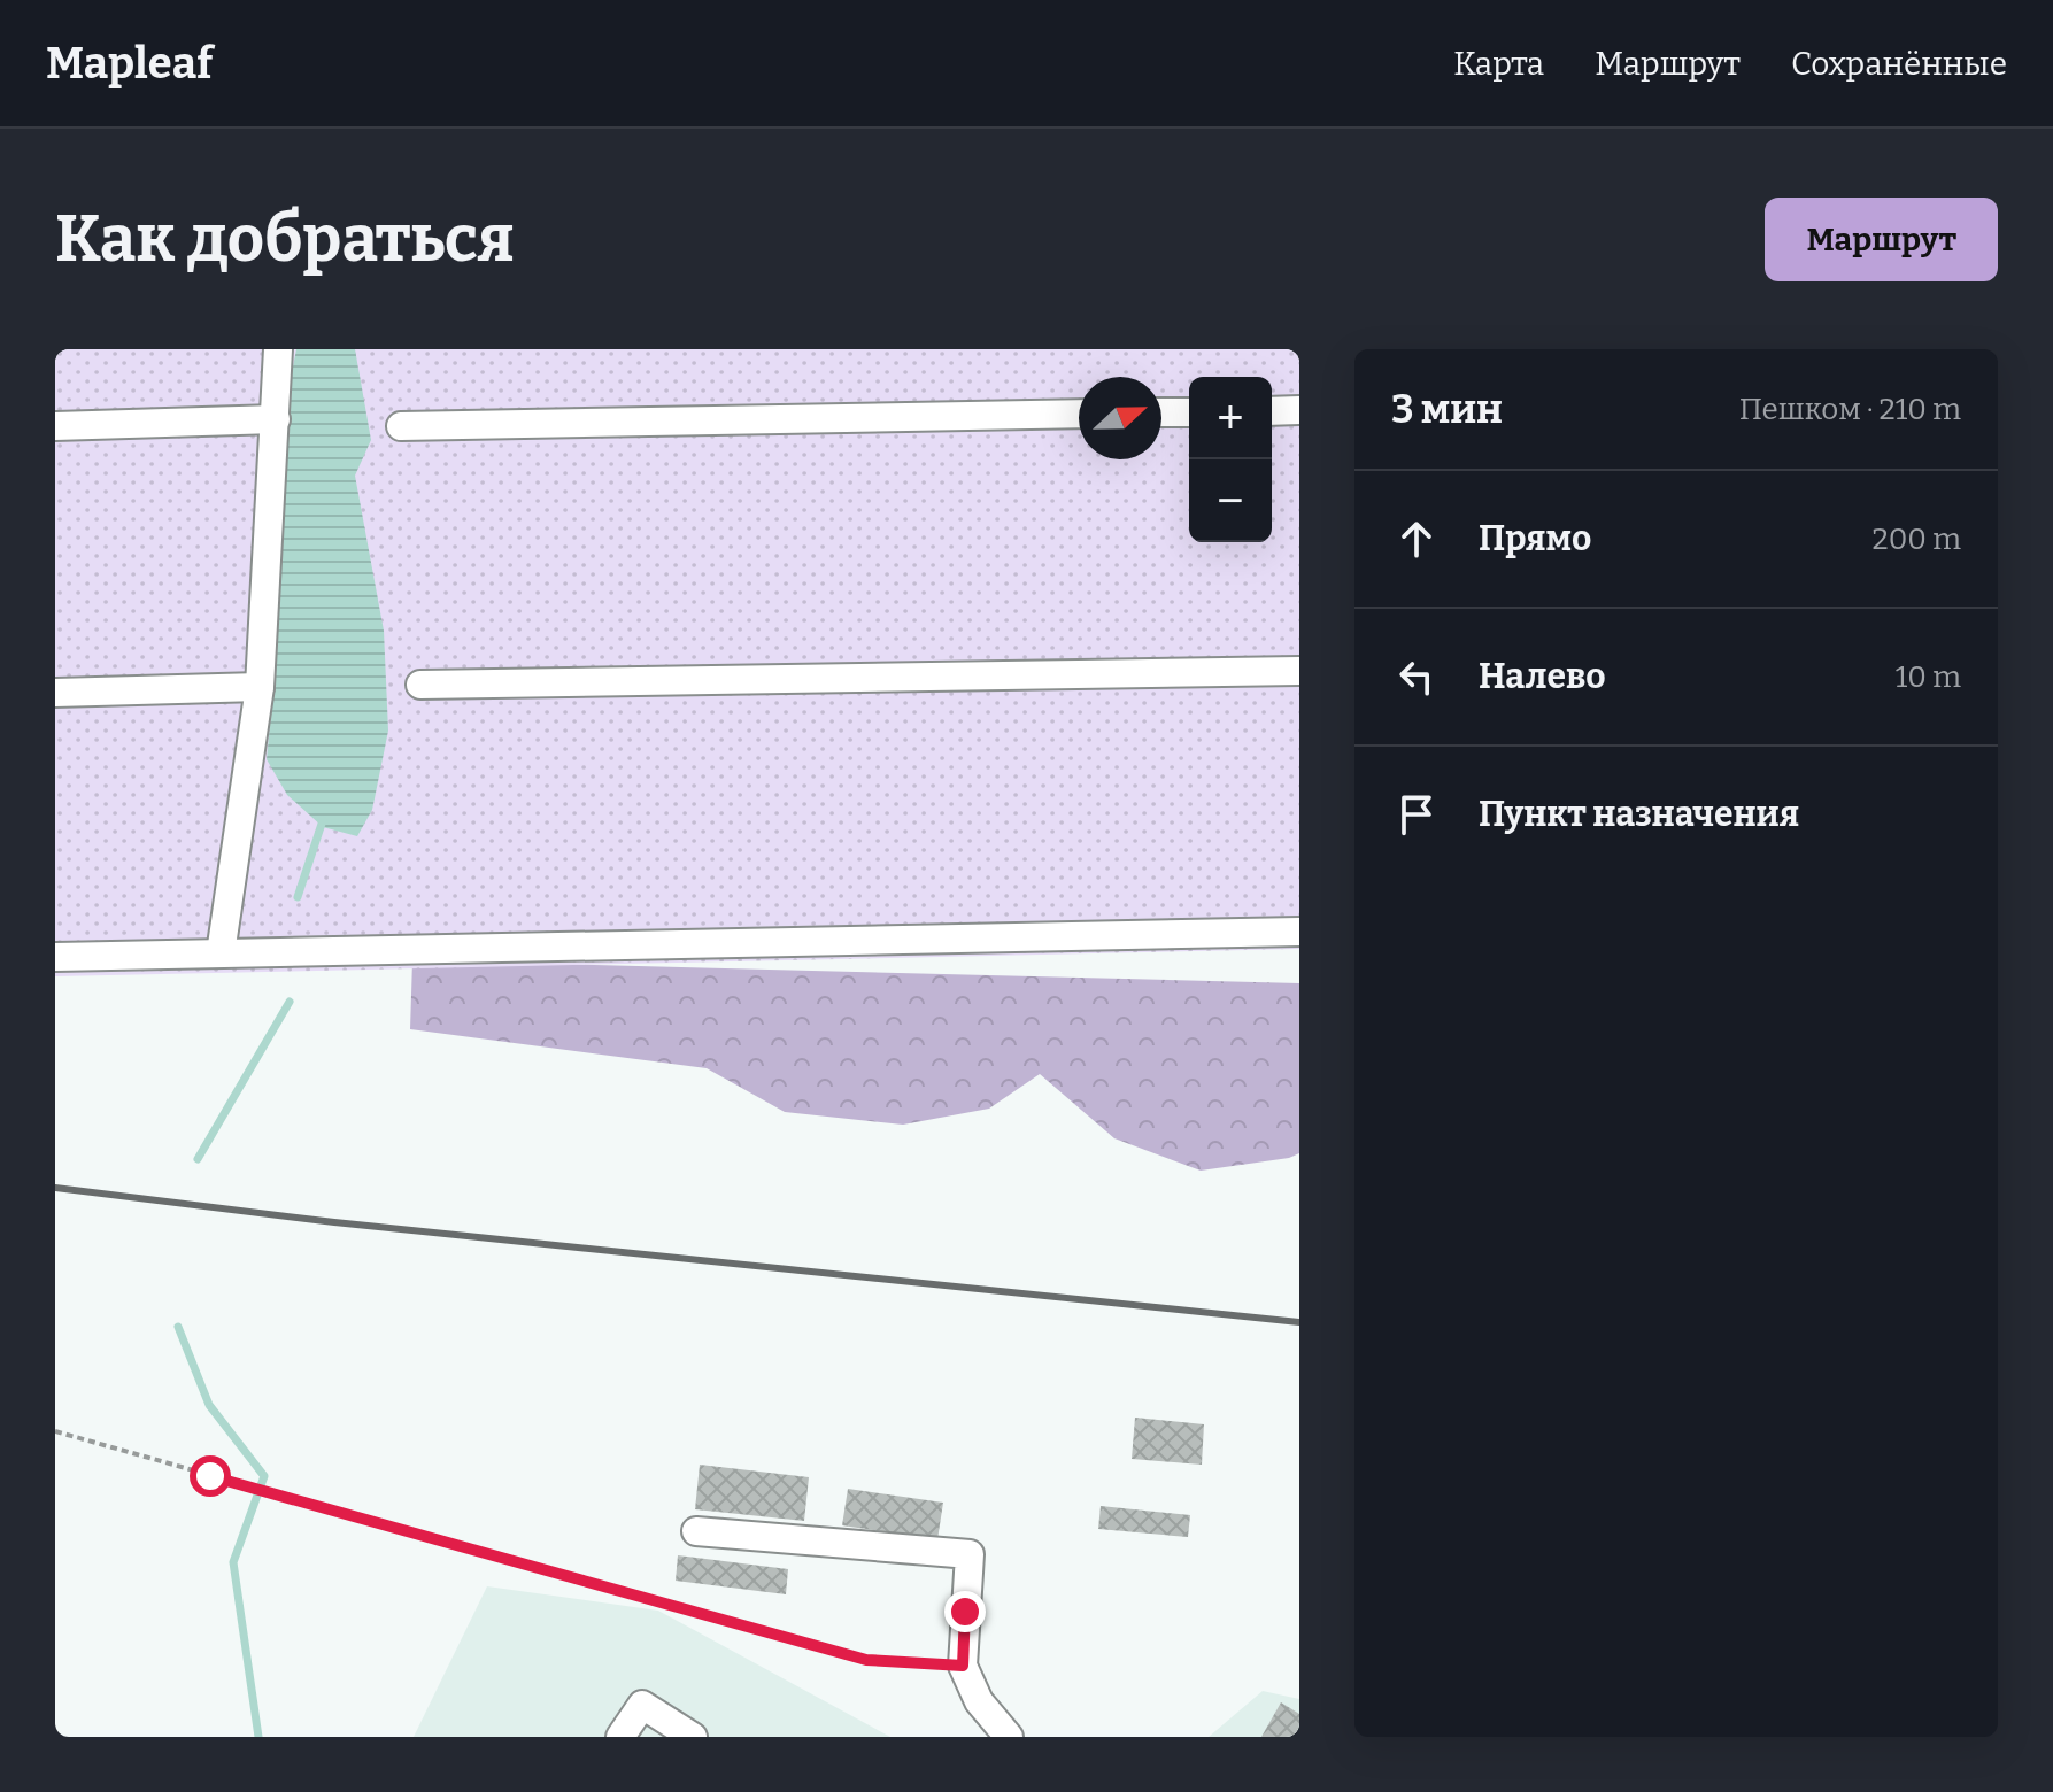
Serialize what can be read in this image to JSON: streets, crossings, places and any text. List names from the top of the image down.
{
  "north": "right",
  "page": {
    "header": "Mapleaf",
    "nav": ["Карта", "Маршрут", "Сохранённые"],
    "buttons": "Маршрут",
    "title": "Как добраться",
    "heading": ["3 мин", "Пешком · 210 m"],
    "map_buttons": ["+", "−"],
    "list": [
      ["Прямо", "200 m"],
      ["Налево", "10 m"],
      "Пункт назначения"
    ]
  }
}
